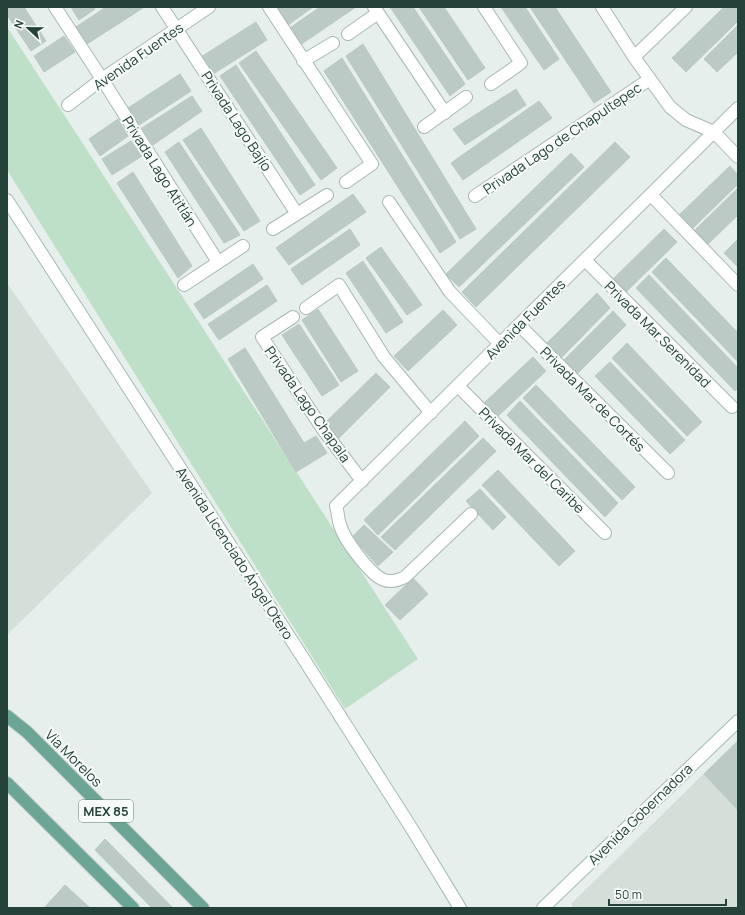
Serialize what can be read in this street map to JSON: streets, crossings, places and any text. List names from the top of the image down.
{
  "streets": {
    "main road": ["Vía Morelos", "MEX 85"],
    "street": [
      "Avenida Fuentes",
      "Privada Lago Bajío",
      "Privada Lago de Chapultepec",
      "Privada Lago Atitlán",
      "Privada Mar Serenidad",
      "Privada Mar de Cortés",
      "Privada Lago Chapala",
      "Privada Mar del Caribe",
      "Avenida Licenciado Ángel Otero",
      "Avenida Gobernadora"
    ]
  },
  "crossings": [
    ["Avenida Fuentes", "Privada Lago Bajío"],
    ["Avenida Fuentes", "Privada Lago Atitlán"],
    ["Avenida Fuentes", "Privada Mar Serenidad"],
    ["Avenida Fuentes", "Privada Mar de Cortés"],
    ["Avenida Fuentes", "Privada Lago Chapala"],
    ["Avenida Fuentes", "Privada Mar del Caribe"]
  ],
  "scale_bar": "50 m",
  "north": "left"
}
